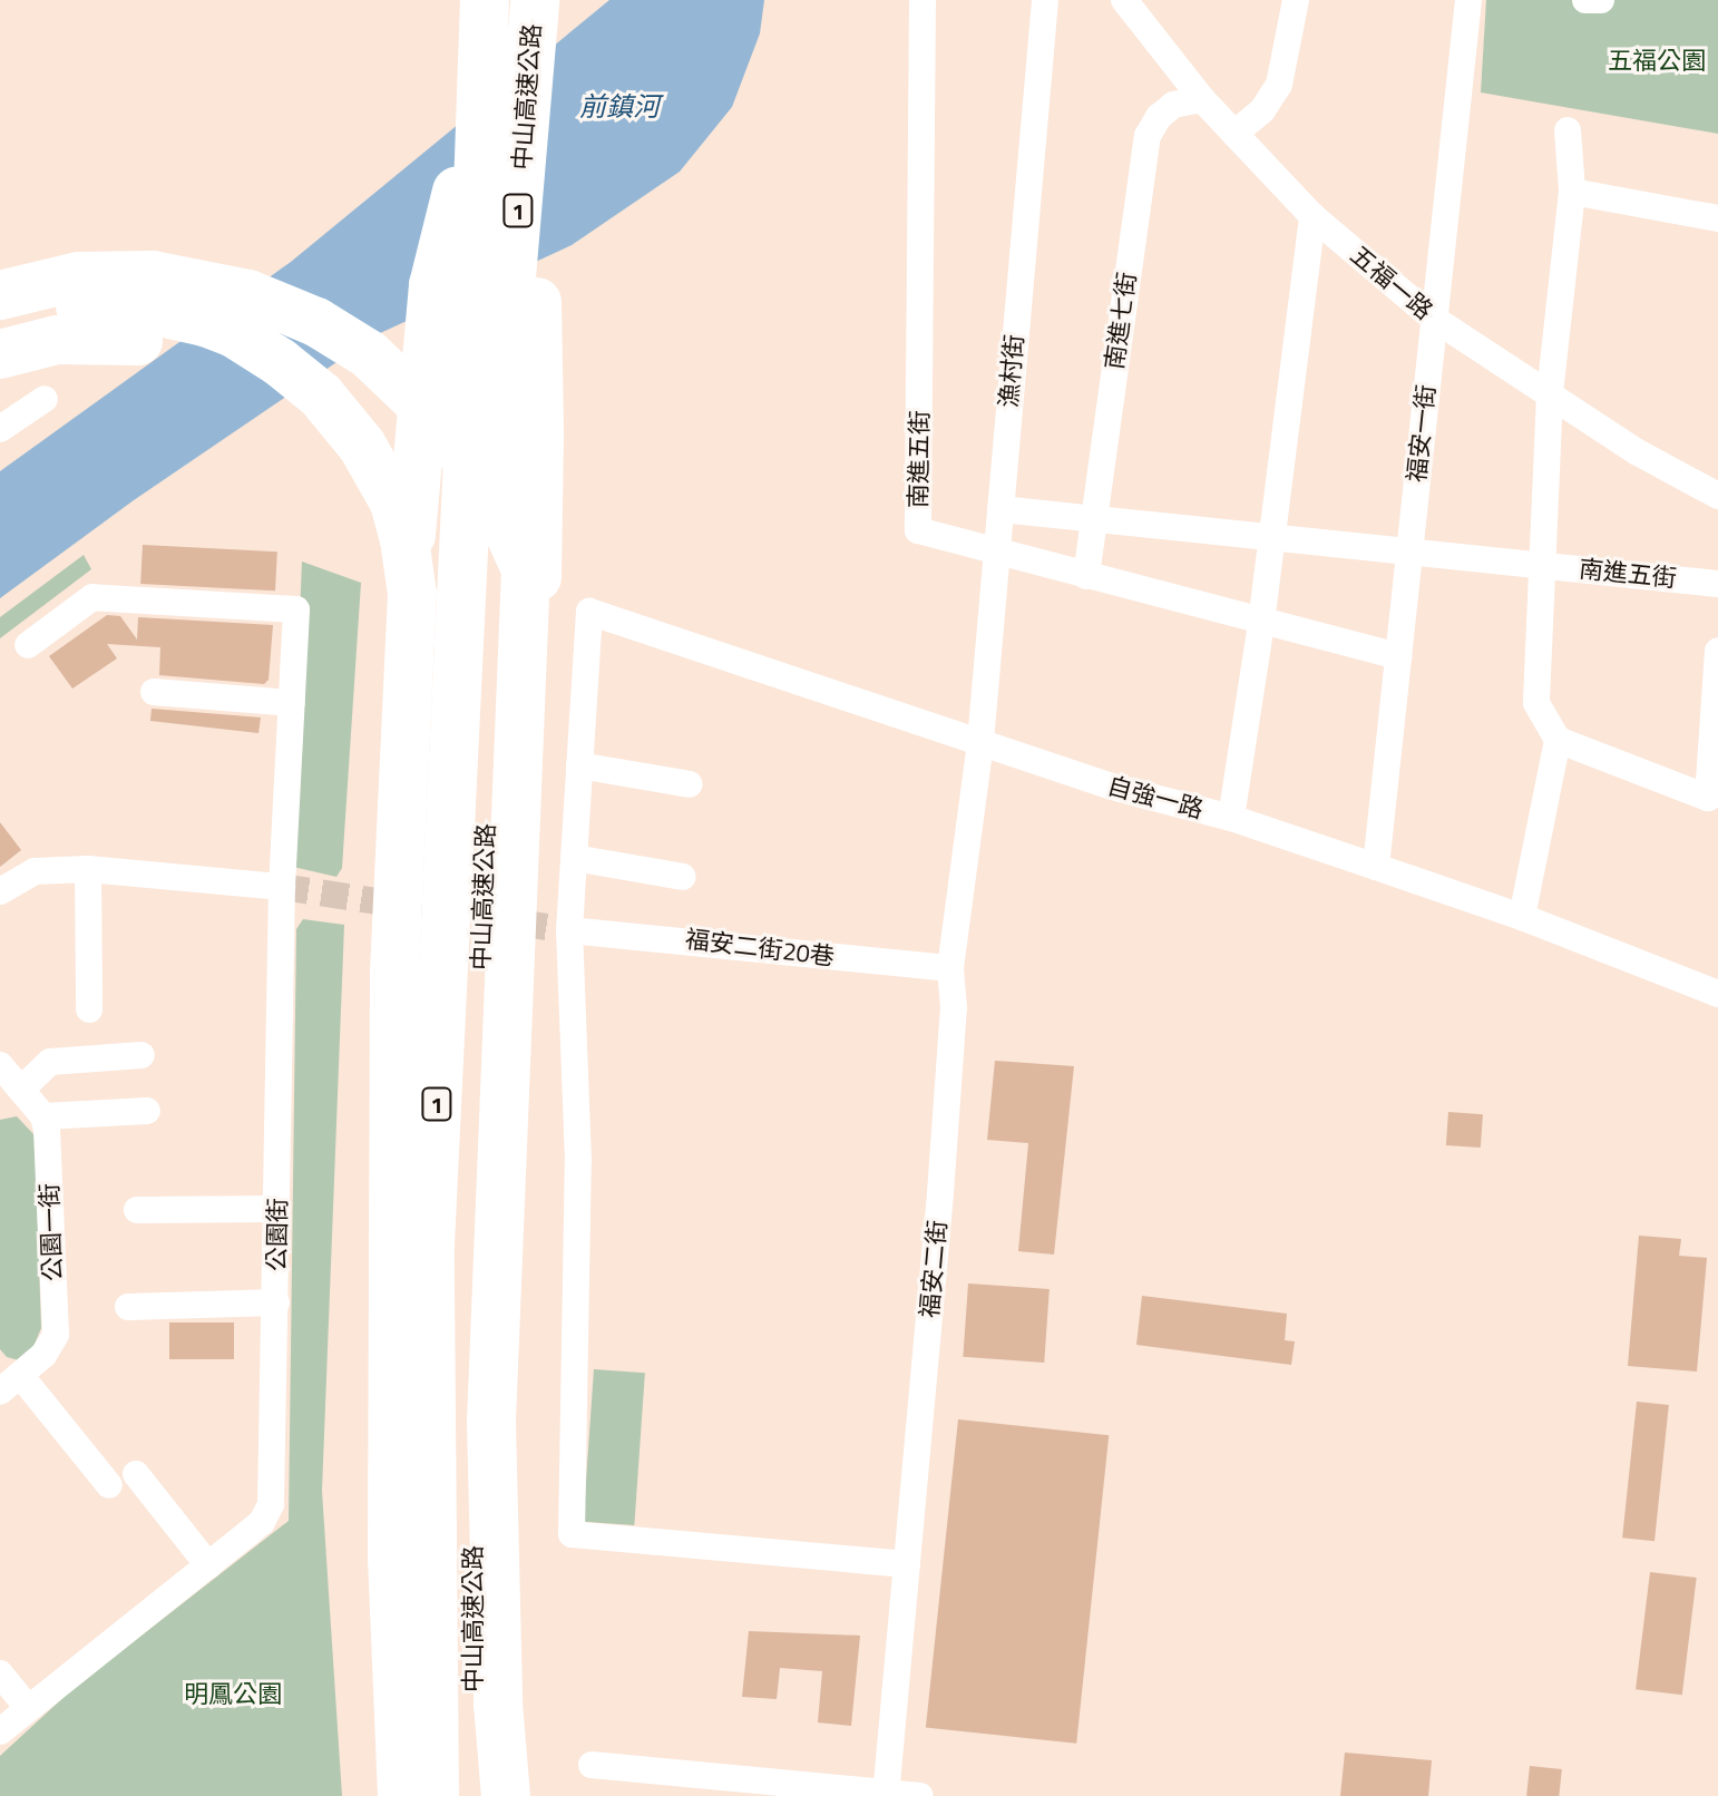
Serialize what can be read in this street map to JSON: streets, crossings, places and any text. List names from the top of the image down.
{
  "streets": {
    "highway": ["中山高速公路", "1"],
    "street": [
      "五福一路",
      "南進七街",
      "漁村街",
      "福安一街",
      "南進五街",
      "自強一路",
      "福安二街20巷",
      "公園一街",
      "公園街",
      "福安二街"
    ]
  },
  "crossings": [
    ["五福一路", "南進七街"],
    ["五福一路", "福安一街"],
    ["南進七街", "南進五街"],
    ["漁村街", "南進五街"],
    ["漁村街", "自強一路"],
    ["漁村街", "福安二街"],
    ["福安一街", "南進五街"],
    ["福安一街", "自強一路"],
    ["自強一路", "福安二街"],
    ["福安二街20巷", "福安二街"]
  ],
  "water": ["前鎮河"],
  "parks": ["五福公園", "明鳳公園"]
}
